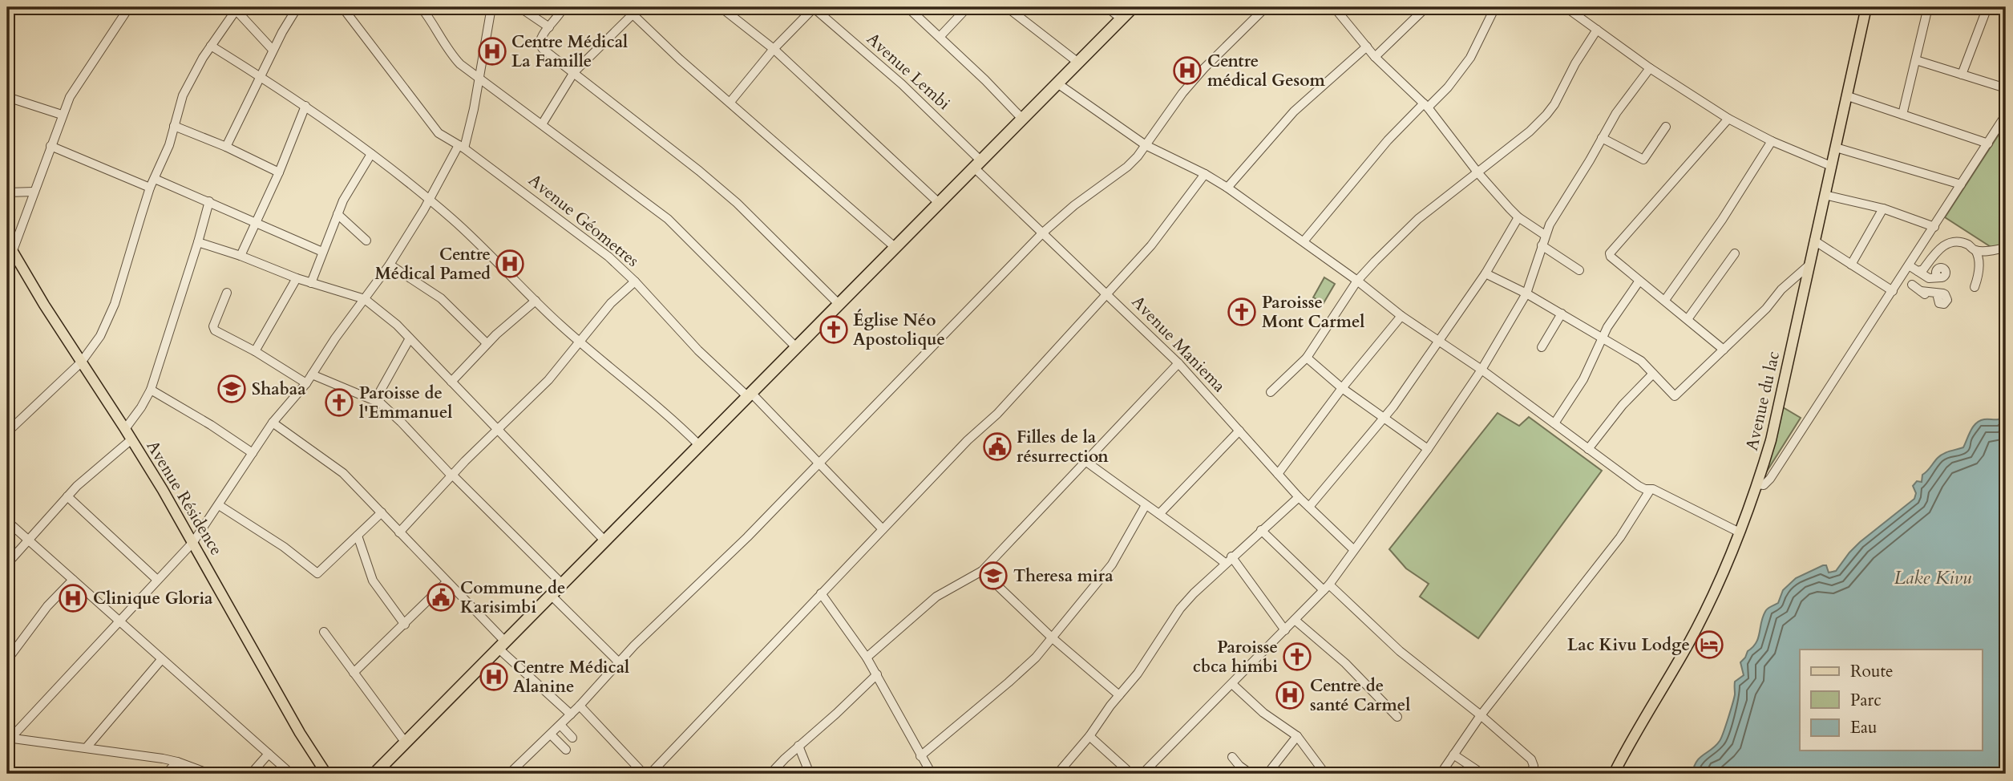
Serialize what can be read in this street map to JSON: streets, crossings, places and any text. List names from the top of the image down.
{
  "streets": {
    "main road": ["Avenue du lac", "Avenue Résidence"],
    "street": ["Avenue Lembi", "Avenue Géometres", "Avenue Maniema"]
  },
  "crossings": [
    ["Avenue Lembi", "Avenue Maniema"]
  ],
  "water": ["Lake Kivu"],
  "places": {
    "hospital": [
      "Centre Médical La Famille",
      "Centre médical Gesom",
      "Centre Médical Pamed",
      "Clinique Gloria",
      "Centre Médical Alanine",
      "Centre de santé Carmel"
    ],
    "church": [
      "Paroisse Mont Carmel",
      "Église Néo Apostolique",
      "Paroisse de l'Emmanuel",
      "Paroisse cbca himbi"
    ],
    "school or university": ["Shabaa", "Theresa mira"],
    "public building": ["Filles de la résurrection", "Commune de Karisimbi"],
    "hotel": ["Lac Kivu Lodge"]
  },
  "legend": ["Route", "Parc", "Eau"]
}
